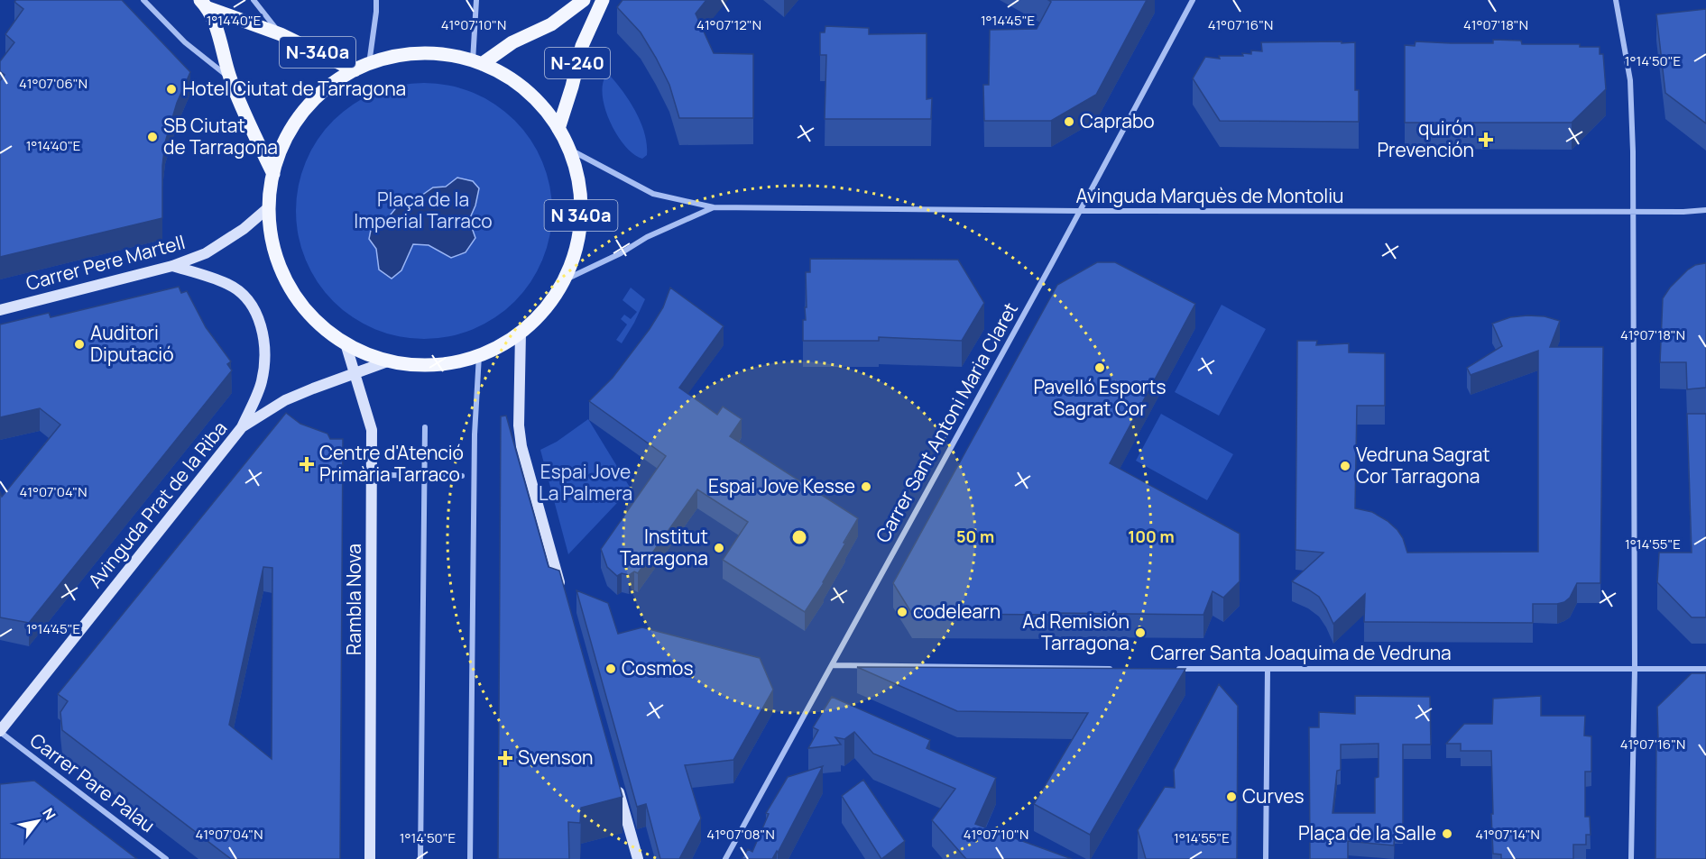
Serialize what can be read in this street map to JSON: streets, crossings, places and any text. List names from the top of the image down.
{
  "streets": {
    "main road": ["N-340a", "N-240", "N 340a"],
    "street": [
      "Avinguda Marquès de Montoliu",
      "Carrer Pere Martell",
      "Carrer Sant Antoni Maria Claret",
      "Avinguda Prat de la Riba",
      "Rambla Nova",
      "Carrer Santa Joaquima de Vedruna",
      "Carrer Pare Palau"
    ]
  },
  "crossings": [
    ["N-340a", "N 340a"],
    ["N-240", "N 340a"],
    ["Avinguda Marquès de Montoliu", "N 340a"],
    ["Avinguda Marquès de Montoliu", "Carrer Sant Antoni Maria Claret"],
    ["N 340a", "Carrer Pere Martell"],
    ["N 340a", "Avinguda Prat de la Riba"],
    ["N 340a", "Rambla Nova"],
    ["Avinguda Prat de la Riba", "Rambla Nova"],
    ["Avinguda Prat de la Riba", "Carrer Pare Palau"]
  ],
  "parks": ["Plaça de la Imperial Tarraco", "Espai Jove La Palmera"],
  "places": {
    "other": [
      "Hotel Ciutat de Tarragona",
      "Caprabo",
      "SB Ciutat de Tarragona",
      "Auditori Diputació",
      "Pavelló Esports Sagrat Cor",
      "Vedruna Sagrat Cor Tarragona",
      "Espai Jove Kesse",
      "Institut Tarragona",
      "codelearn",
      "Ad Remisión Tarragona",
      "Cosmos",
      "Curves",
      "Plaça de la Salle"
    ],
    "health": ["quirón Prevención", "Centre d'Atenció Primària Tarraco", "Svenson"]
  },
  "north": "top right",
  "coordinates": [
    "1°14'40\"E",
    "1°14'45\"E",
    "41°07'18\"N",
    "41°07'10\"N",
    "41°07'12\"N",
    "41°07'16\"N",
    "1°14'50\"E",
    "41°07'06\"N",
    "41°07'04\"N",
    "1°14'55\"E",
    "41°07'08\"N",
    "41°07'14\"N"
  ],
  "rings": ["50 m", "100 m"]
}
